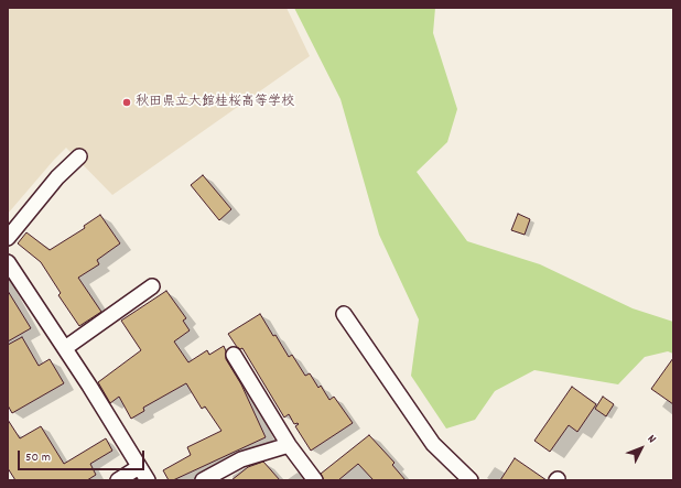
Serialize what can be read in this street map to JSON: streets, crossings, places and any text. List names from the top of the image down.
{
  "places": ["秋田県立大館桂桜高等学校"],
  "scale_bar": "50 m",
  "north": "top right"
}
